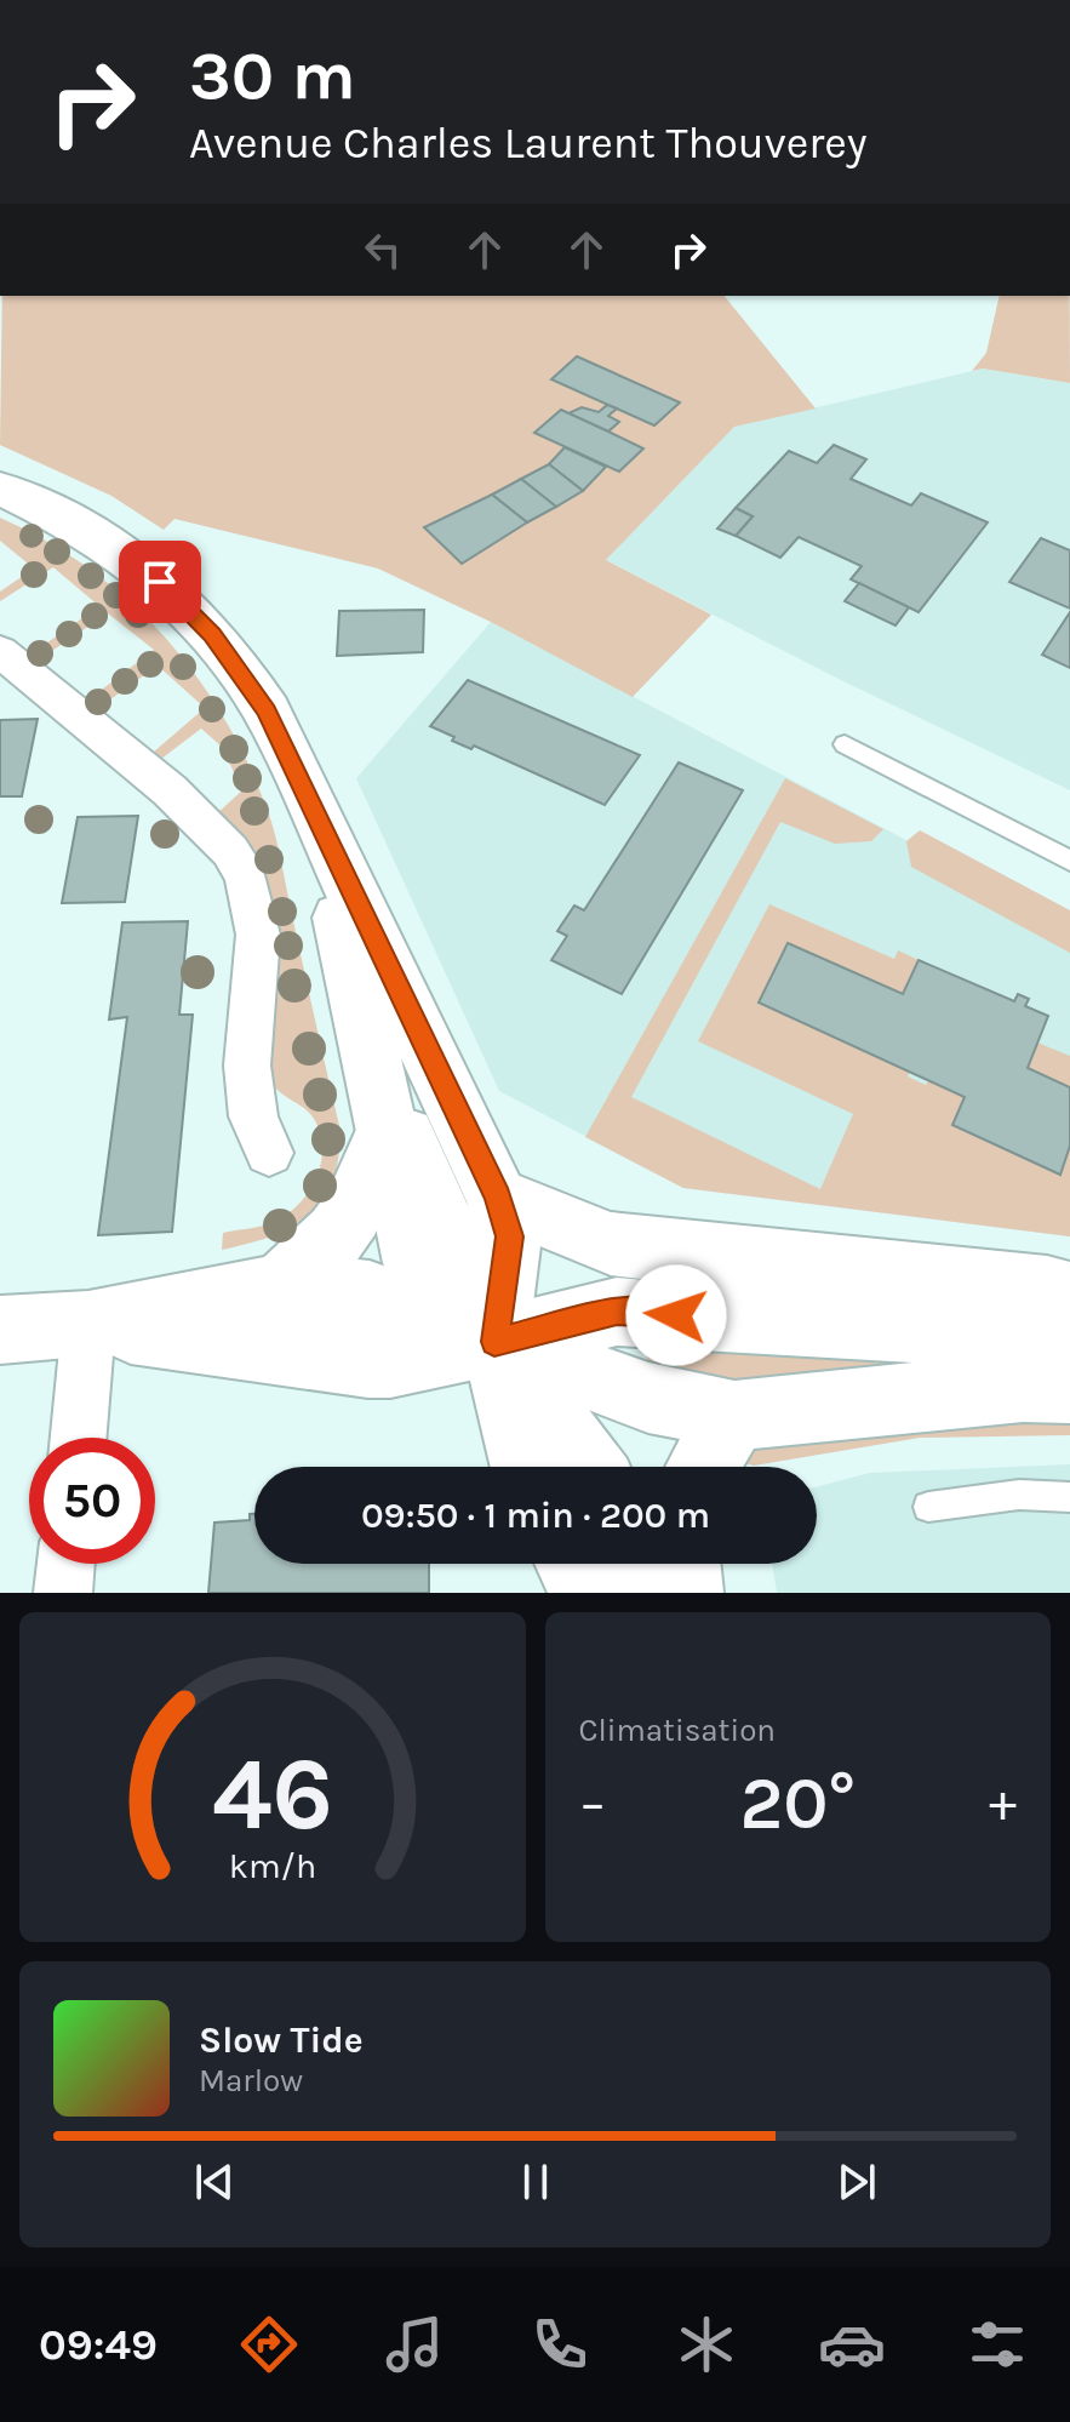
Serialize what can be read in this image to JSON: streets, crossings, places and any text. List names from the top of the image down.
{
  "page": {
    "turn": ["30 m", "Avenue Charles Laurent Thouverey"],
    "limit": "50",
    "trip": "09:50 · 1 min · 200 m",
    "tile": "Climatisation",
    "heat": ["−", "20°", "+"],
    "song": ["Slow Tide", "Marlow"],
    "tabs": "09:49",
    "gauge": ["46", "km/h"]
  }
}
